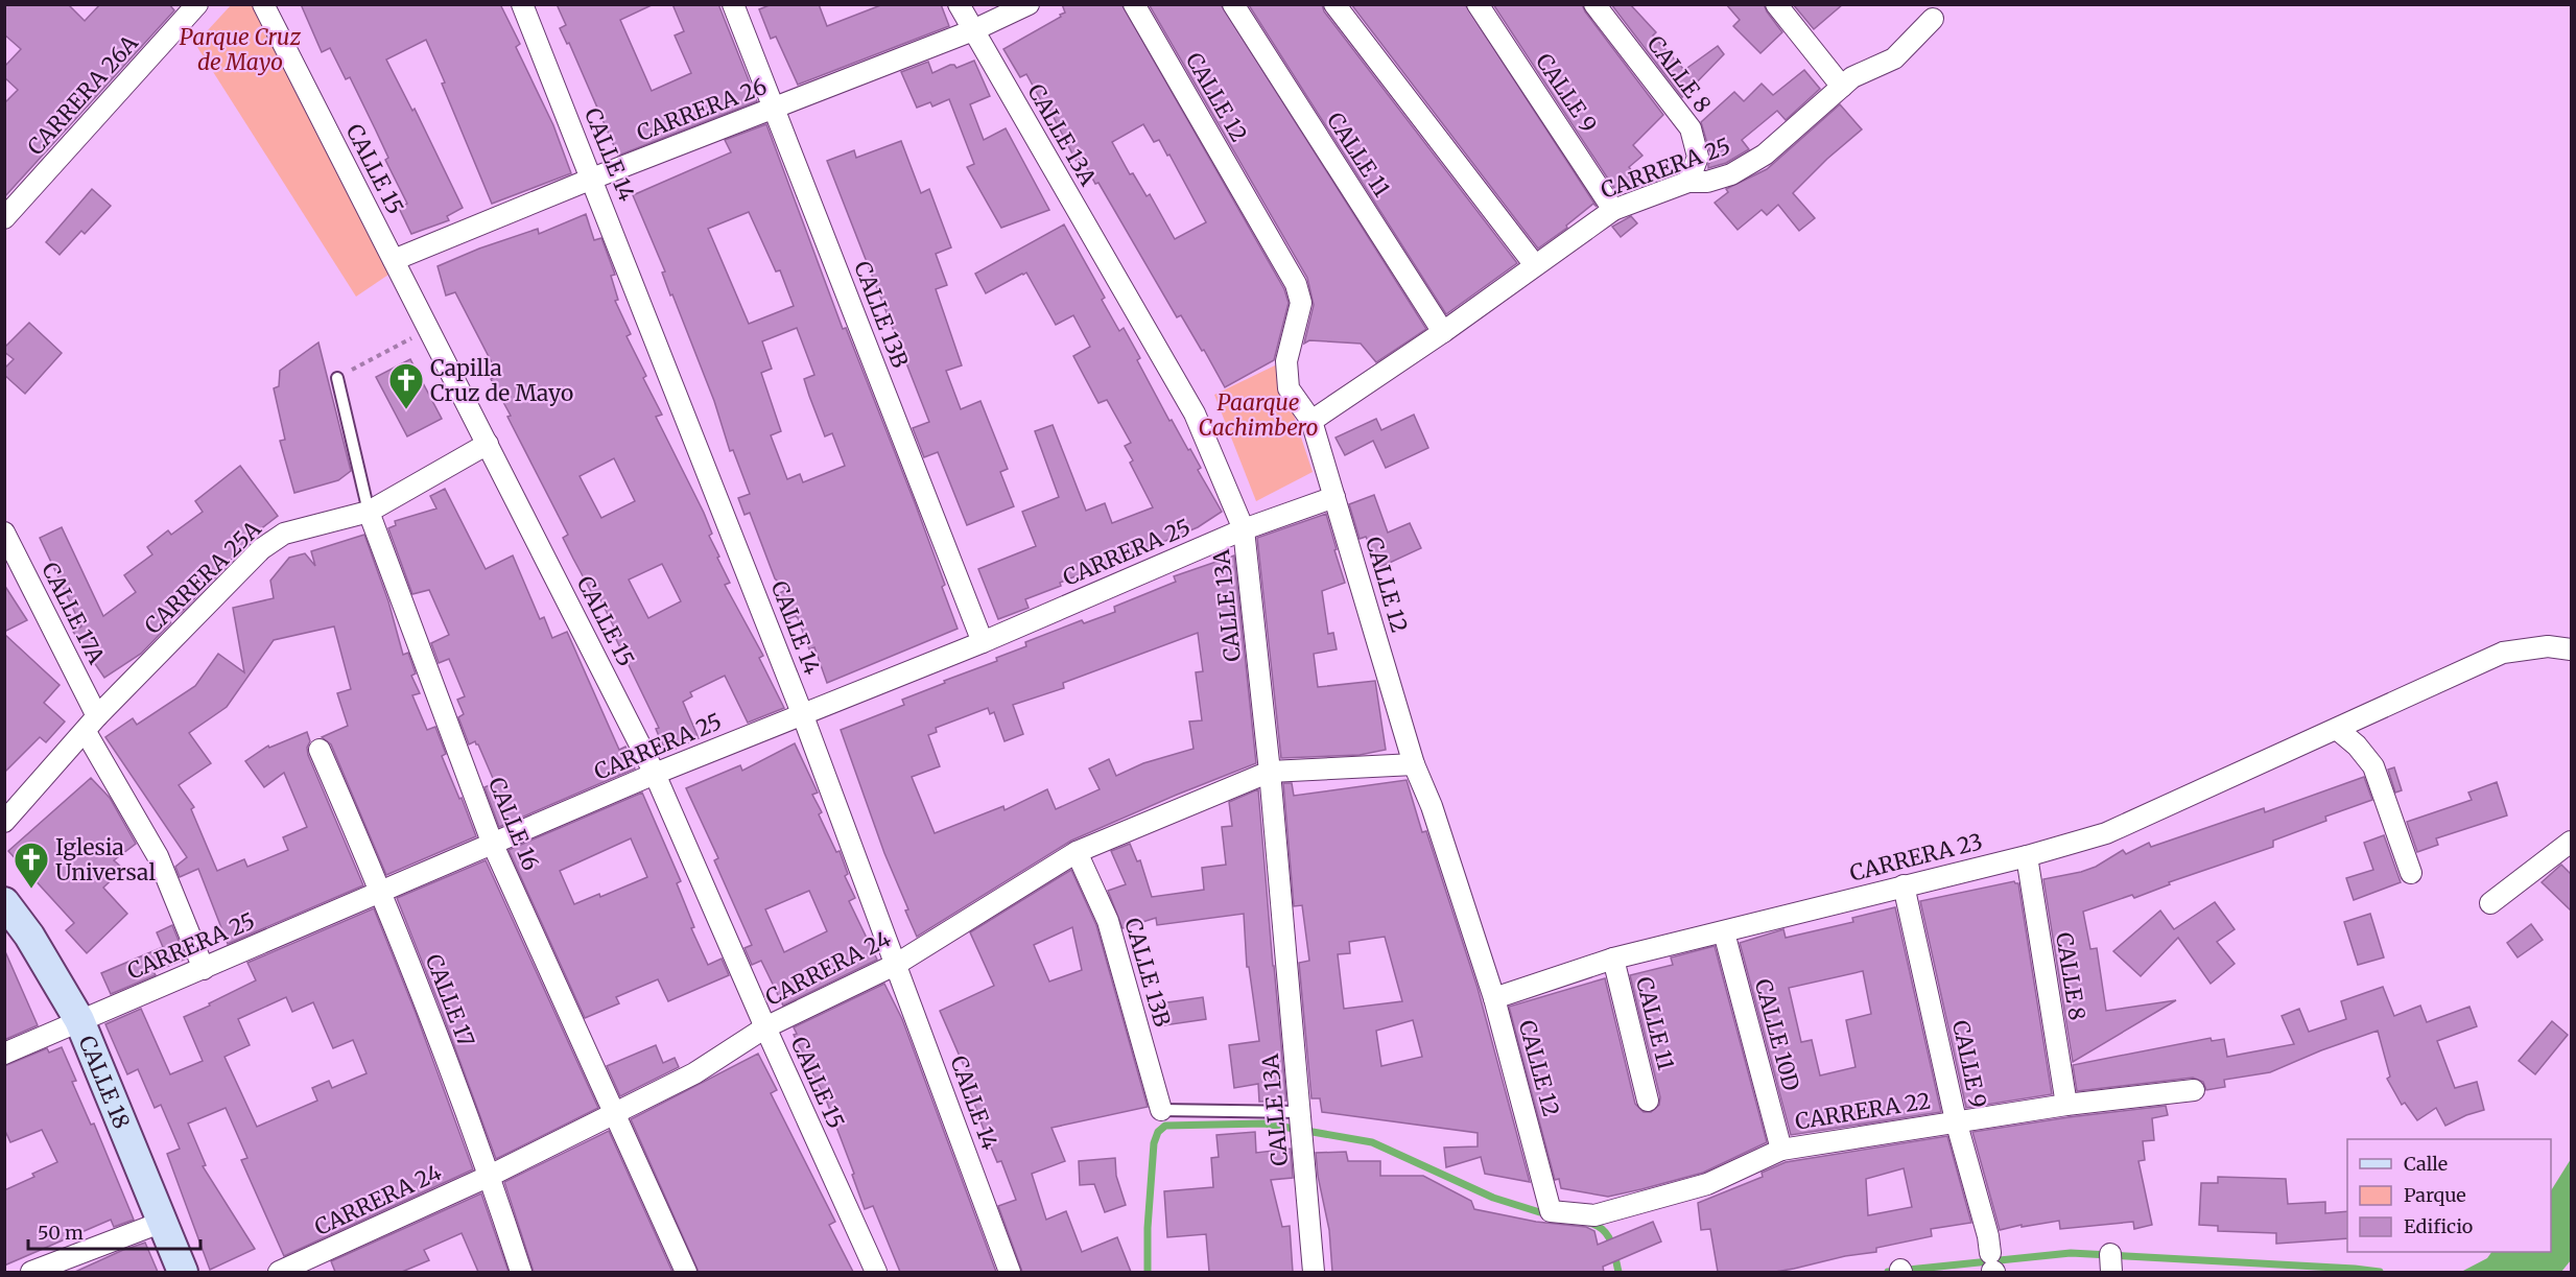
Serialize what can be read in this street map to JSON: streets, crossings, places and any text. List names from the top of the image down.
{
  "streets": {
    "main road": ["CALLE 18"],
    "street": [
      "CALLE 8",
      "CALLE 9",
      "CARRERA 26A",
      "CALLE 12",
      "CARRERA 26",
      "CALLE 13A",
      "CALLE 14",
      "CALLE 11",
      "CARRERA 25",
      "CALLE 15",
      "CALLE 13B",
      "CARRERA 25A",
      "CALLE 17A",
      "CALLE 16",
      "CARRERA 23",
      "CARRERA 24",
      "CALLE 17",
      "CALLE 10D",
      "CARRERA 22"
    ]
  },
  "crossings": [
    ["CALLE 8", "CARRERA 25"],
    ["CALLE 8", "CARRERA 23"],
    ["CALLE 8", "CARRERA 22"],
    ["CALLE 9", "CARRERA 25"],
    ["CALLE 9", "CARRERA 23"],
    ["CALLE 9", "CARRERA 22"],
    ["CALLE 12", "CARRERA 25"],
    ["CALLE 12", "CARRERA 23"],
    ["CALLE 12", "CARRERA 24"],
    ["CALLE 12", "CARRERA 22"],
    ["CARRERA 26", "CALLE 13A"],
    ["CARRERA 26", "CALLE 14"],
    ["CARRERA 26", "CALLE 15"],
    ["CARRERA 26", "CALLE 13B"],
    ["CALLE 13A", "CARRERA 25"],
    ["CALLE 13A", "CARRERA 24"],
    ["CALLE 14", "CARRERA 25"],
    ["CALLE 14", "CARRERA 24"],
    ["CALLE 11", "CARRERA 25"],
    ["CALLE 11", "CARRERA 23"],
    ["CARRERA 25", "CALLE 15"],
    ["CARRERA 25", "CALLE 13B"],
    ["CARRERA 25", "CALLE 17A"],
    ["CARRERA 25", "CALLE 16"],
    ["CARRERA 25", "CALLE 17"],
    ["CARRERA 25", "CALLE 18"],
    ["CALLE 15", "CARRERA 25A"],
    ["CALLE 15", "CARRERA 24"],
    ["CALLE 13B", "CARRERA 24"],
    ["CARRERA 25A", "CALLE 17A"],
    ["CARRERA 25A", "CALLE 16"],
    ["CALLE 16", "CARRERA 24"],
    ["CARRERA 23", "CALLE 10D"],
    ["CARRERA 24", "CALLE 17"],
    ["CALLE 10D", "CARRERA 22"]
  ],
  "parks": ["Parque Cruz de Mayo", "Paarque Cachimbero"],
  "places": {
    "church": ["Capilla Cruz de Mayo", "Iglesia Universal"]
  },
  "legend": ["Calle", "Parque", "Edificio"],
  "scale_bar": "50 m"
}
